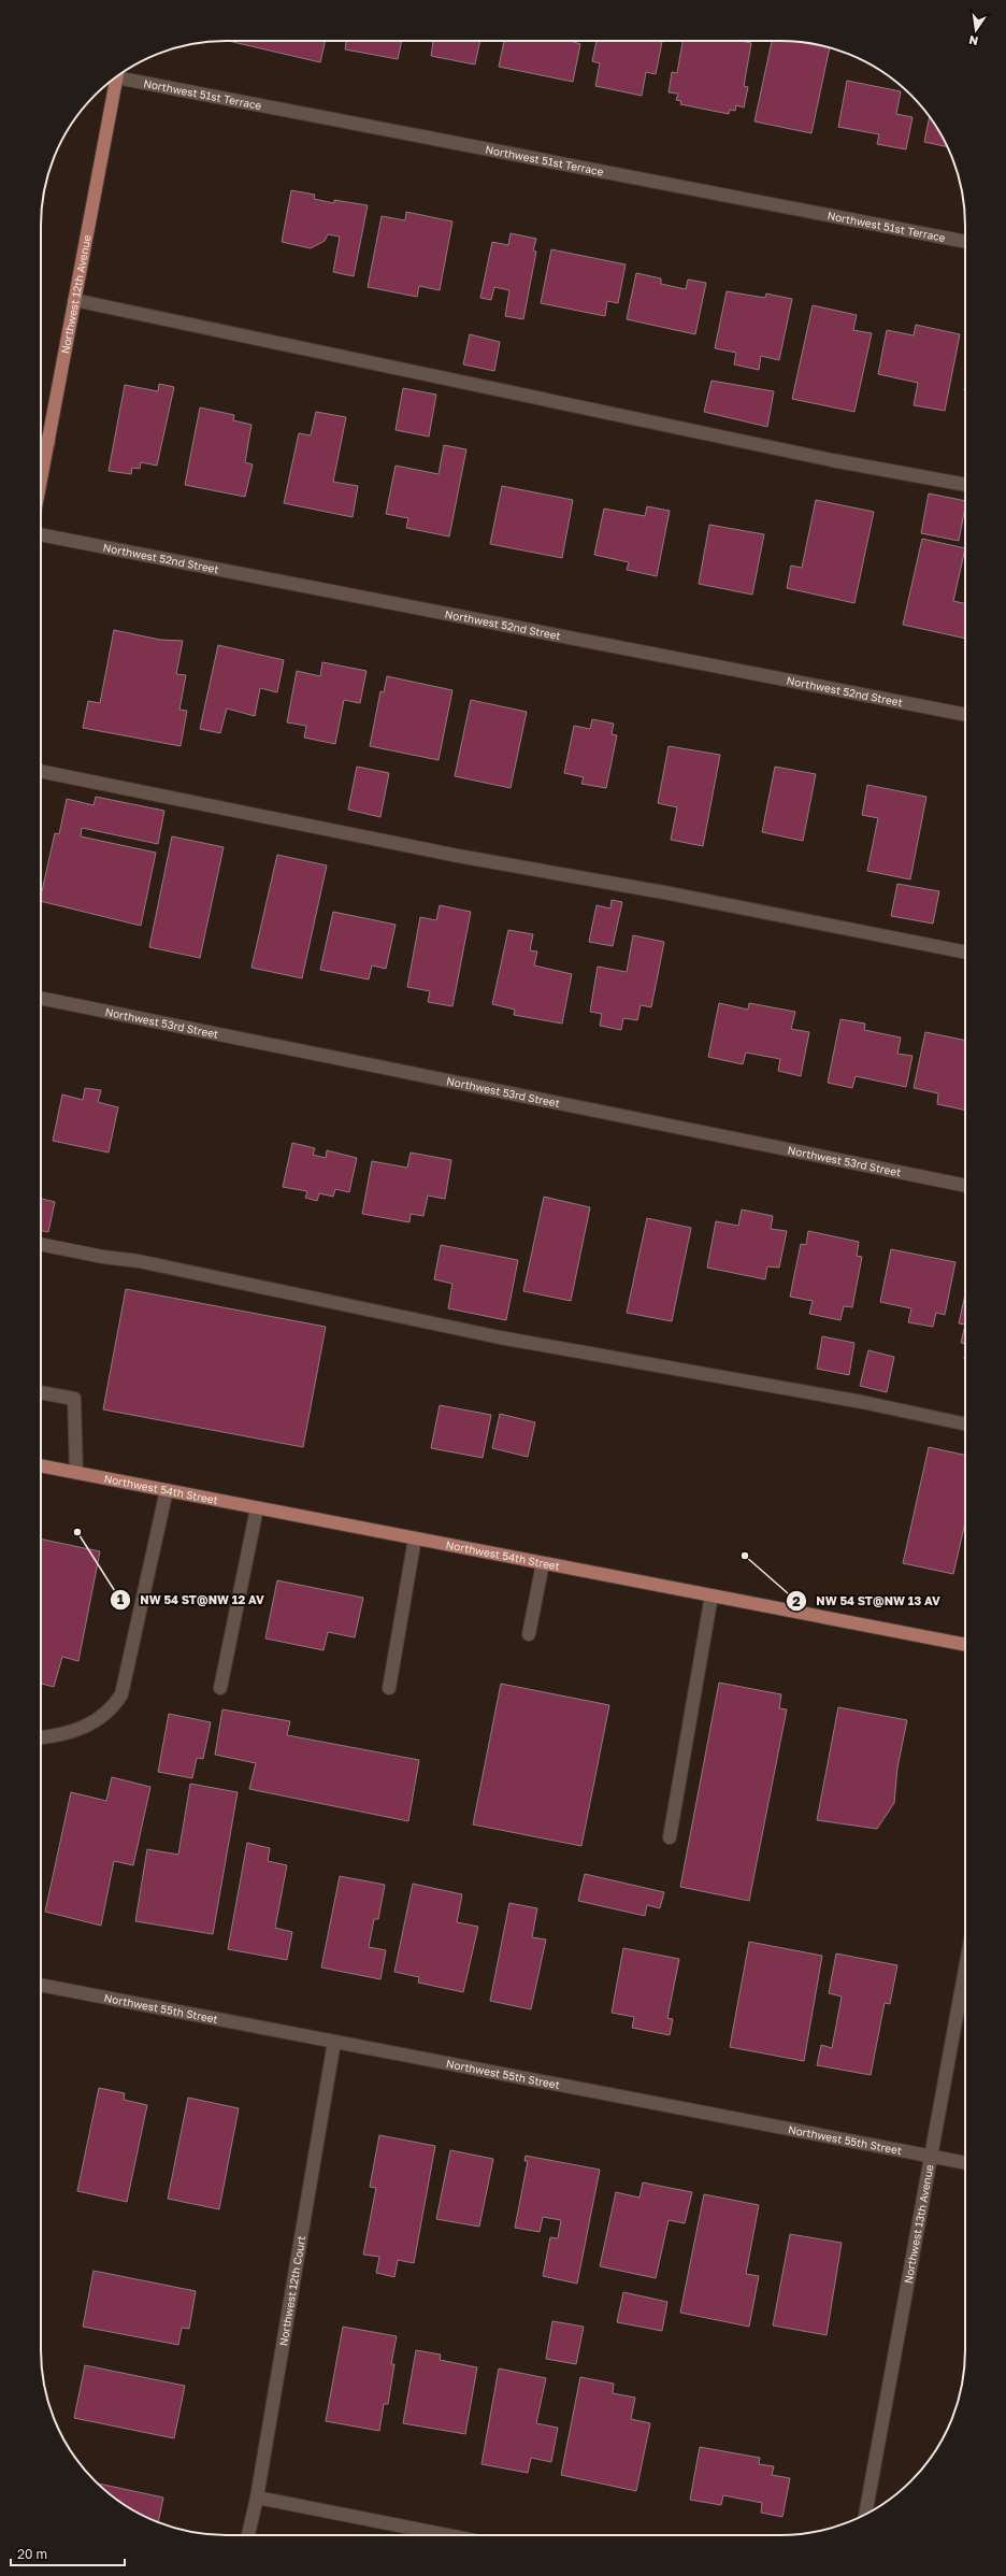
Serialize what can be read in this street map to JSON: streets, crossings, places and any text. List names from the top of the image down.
{
  "streets": {
    "main road": ["Northwest 12th Avenue", "Northwest 54th Street"],
    "street": [
      "Northwest 51st Terrace",
      "Northwest 52nd Street",
      "Northwest 53rd Street",
      "Northwest 55th Street",
      "Northwest 13th Avenue",
      "Northwest 12th Court"
    ]
  },
  "crossings": [
    ["Northwest 55th Street", "Northwest 13th Avenue"],
    ["Northwest 55th Street", "Northwest 12th Court"]
  ],
  "places": ["NW 54 ST@NW 12 AV", "NW 54 ST@NW 13 AV"],
  "scale_bar": "20 m",
  "north": "bottom"
}
